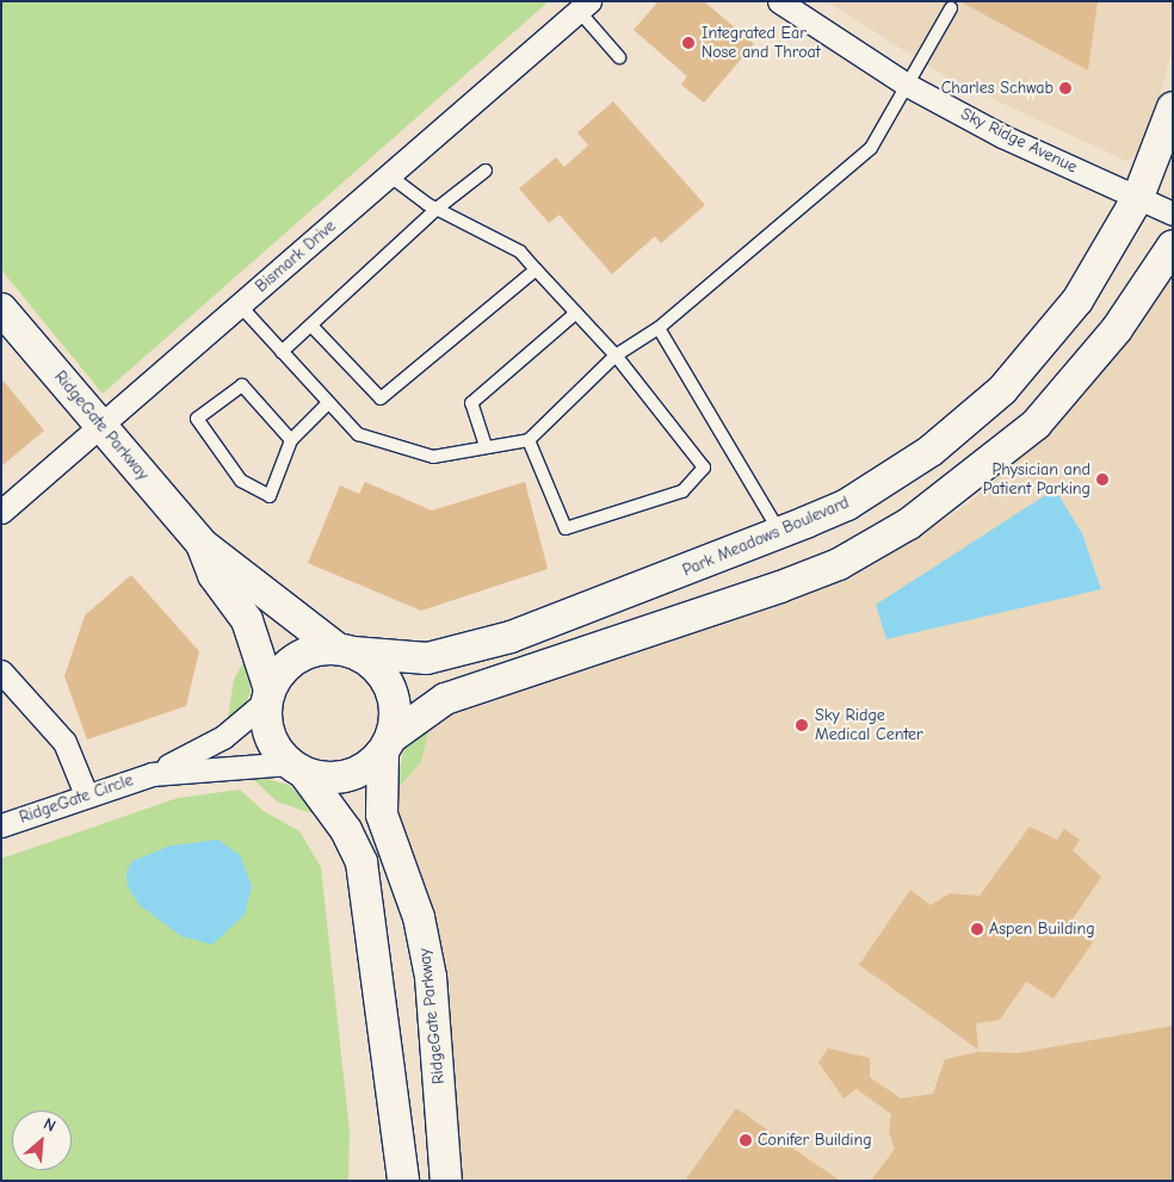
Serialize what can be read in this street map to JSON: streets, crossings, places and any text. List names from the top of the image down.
{
  "streets": {
    "main road": ["RidgeGate Parkway", "Park Meadows Boulevard"],
    "street": ["Sky Ridge Avenue", "Bismark Drive", "RidgeGate Circle"]
  },
  "crossings": [
    ["Sky Ridge Avenue", "Park Meadows Boulevard"],
    ["Bismark Drive", "RidgeGate Parkway"],
    ["RidgeGate Parkway", "Park Meadows Boulevard"],
    ["RidgeGate Parkway", "RidgeGate Circle"],
    ["Park Meadows Boulevard", "RidgeGate Circle"]
  ],
  "places": [
    "Integrated Ear Nose and Throat",
    "Charles Schwab",
    "Physician and Patient Parking",
    "Sky Ridge Medical Center",
    "Aspen Building",
    "Conifer Building"
  ],
  "north": "top right"
}
